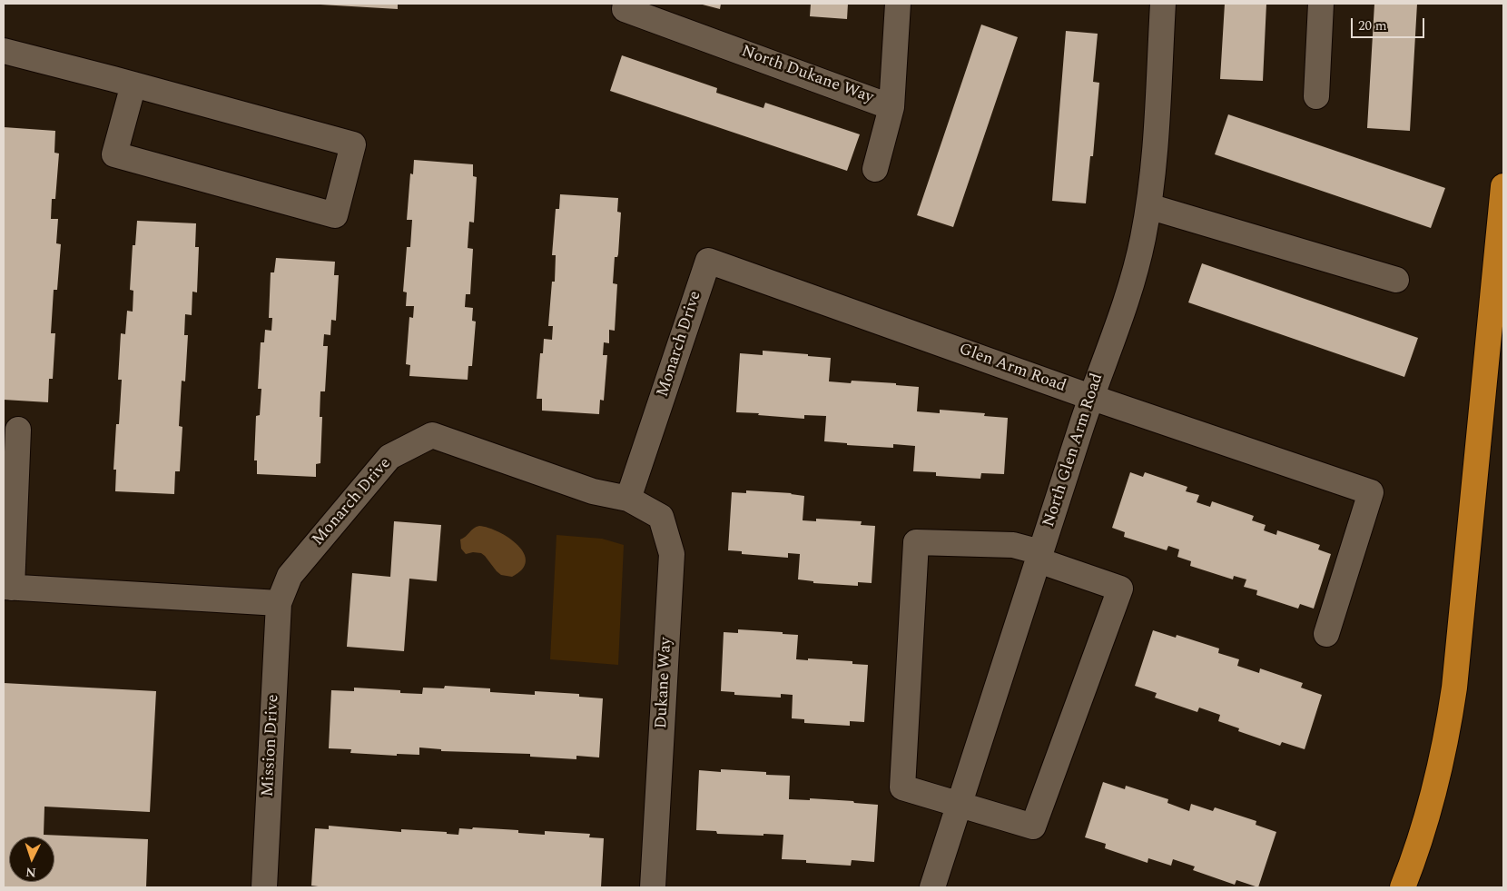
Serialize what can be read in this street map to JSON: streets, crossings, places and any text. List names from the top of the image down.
{
  "streets": {
    "street": [
      "North Dukane Way",
      "Monarch Drive",
      "Glen Arm Road",
      "North Glen Arm Road",
      "Dukane Way",
      "Mission Drive"
    ]
  },
  "crossings": [
    ["Monarch Drive", "Glen Arm Road"],
    ["Monarch Drive", "Dukane Way"],
    ["Monarch Drive", "Mission Drive"],
    ["Glen Arm Road", "North Glen Arm Road"]
  ],
  "scale_bar": "20 m",
  "north": "bottom"
}
